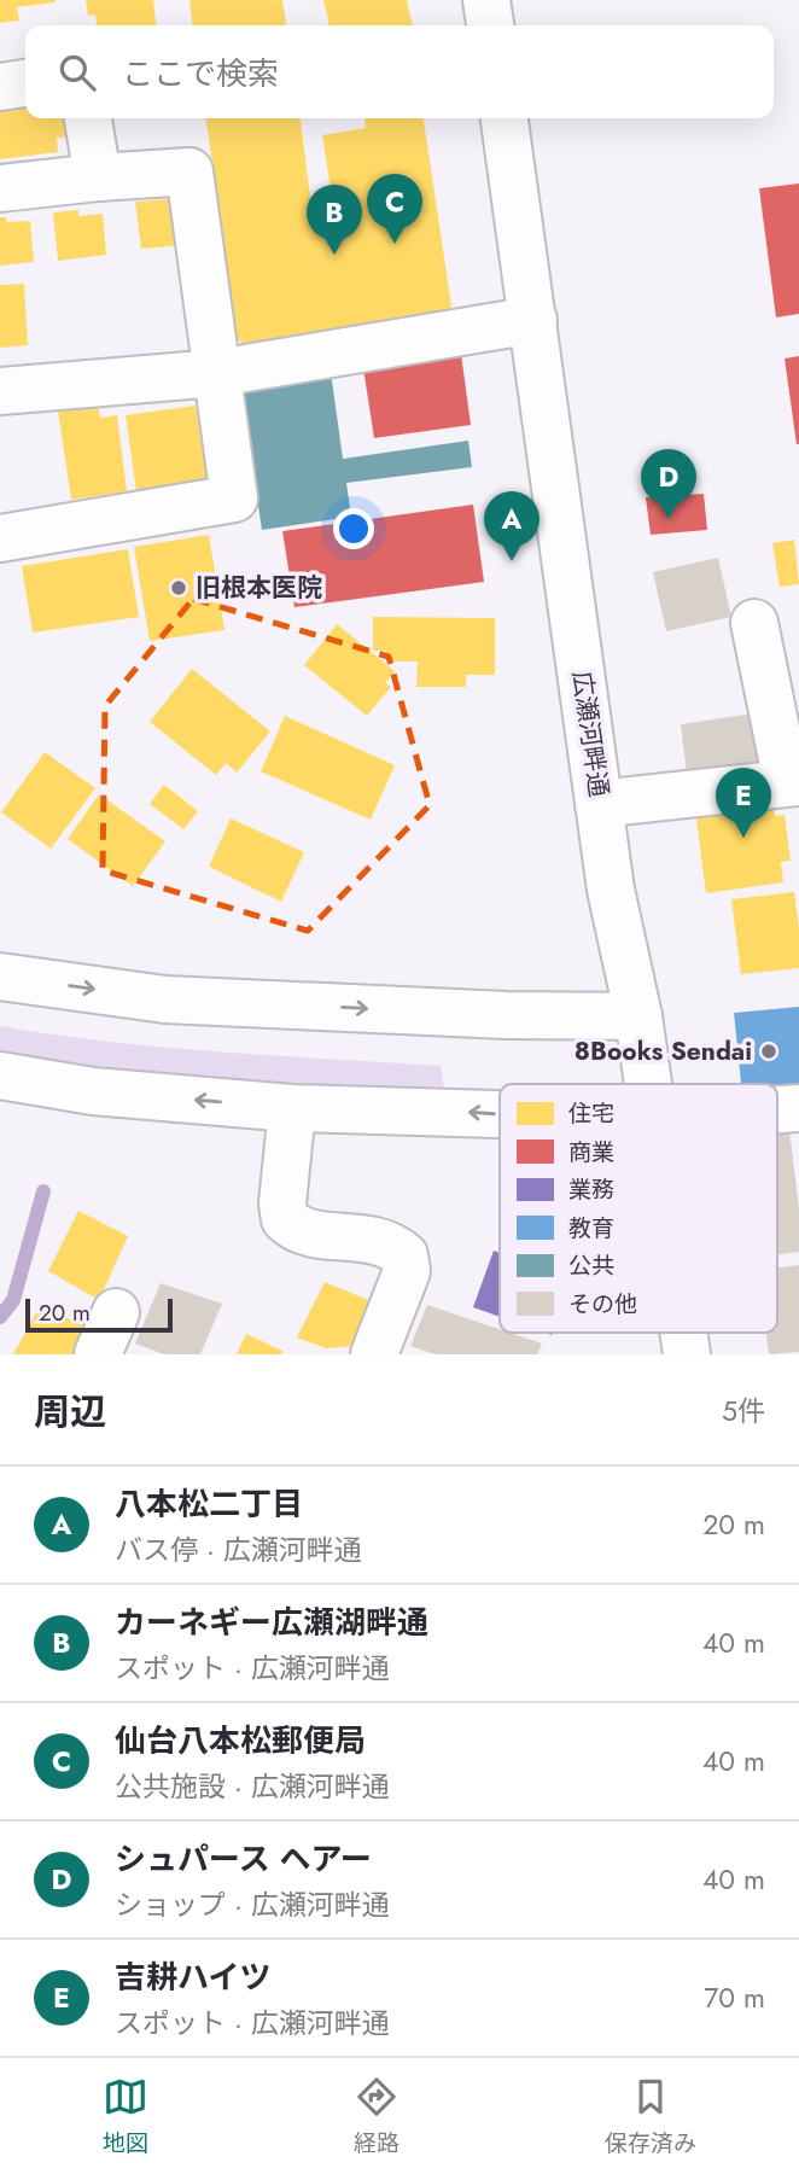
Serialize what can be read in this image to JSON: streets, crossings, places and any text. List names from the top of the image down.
{
  "streets": {
    "street": ["広瀬河畔通"]
  },
  "places": ["旧根本医院", "8Books Sendai"],
  "legend": [
    "住宅",
    "商業",
    "業務",
    "教育",
    "公共",
    "その他"
  ],
  "scale_bar": "20 m",
  "page": {
    "search": "ここで検索",
    "pins": [
      "C",
      "B",
      "D",
      "A",
      "E"
    ],
    "scale": "20 m",
    "heading": ["周辺", "5件"],
    "list": [
      {
        "mark": "A",
        "name": "八本松二丁目",
        "note": "バス停 · 広瀬河畔通",
        "value": "20 m"
      },
      {
        "mark": "B",
        "name": "カーネギー広瀬湖畔通",
        "note": "スポット · 広瀬河畔通",
        "value": "40 m"
      },
      {
        "mark": "C",
        "name": "仙台八本松郵便局",
        "note": "公共施設 · 広瀬河畔通",
        "value": "40 m"
      },
      {
        "mark": "D",
        "name": "シュパース ヘアー",
        "note": "ショップ · 広瀬河畔通",
        "value": "40 m"
      },
      {
        "mark": "E",
        "name": "吉耕ハイツ",
        "note": "スポット · 広瀬河畔通",
        "value": "70 m"
      }
    ],
    "nav": ["地図", "経路", "保存済み"]
  }
}
